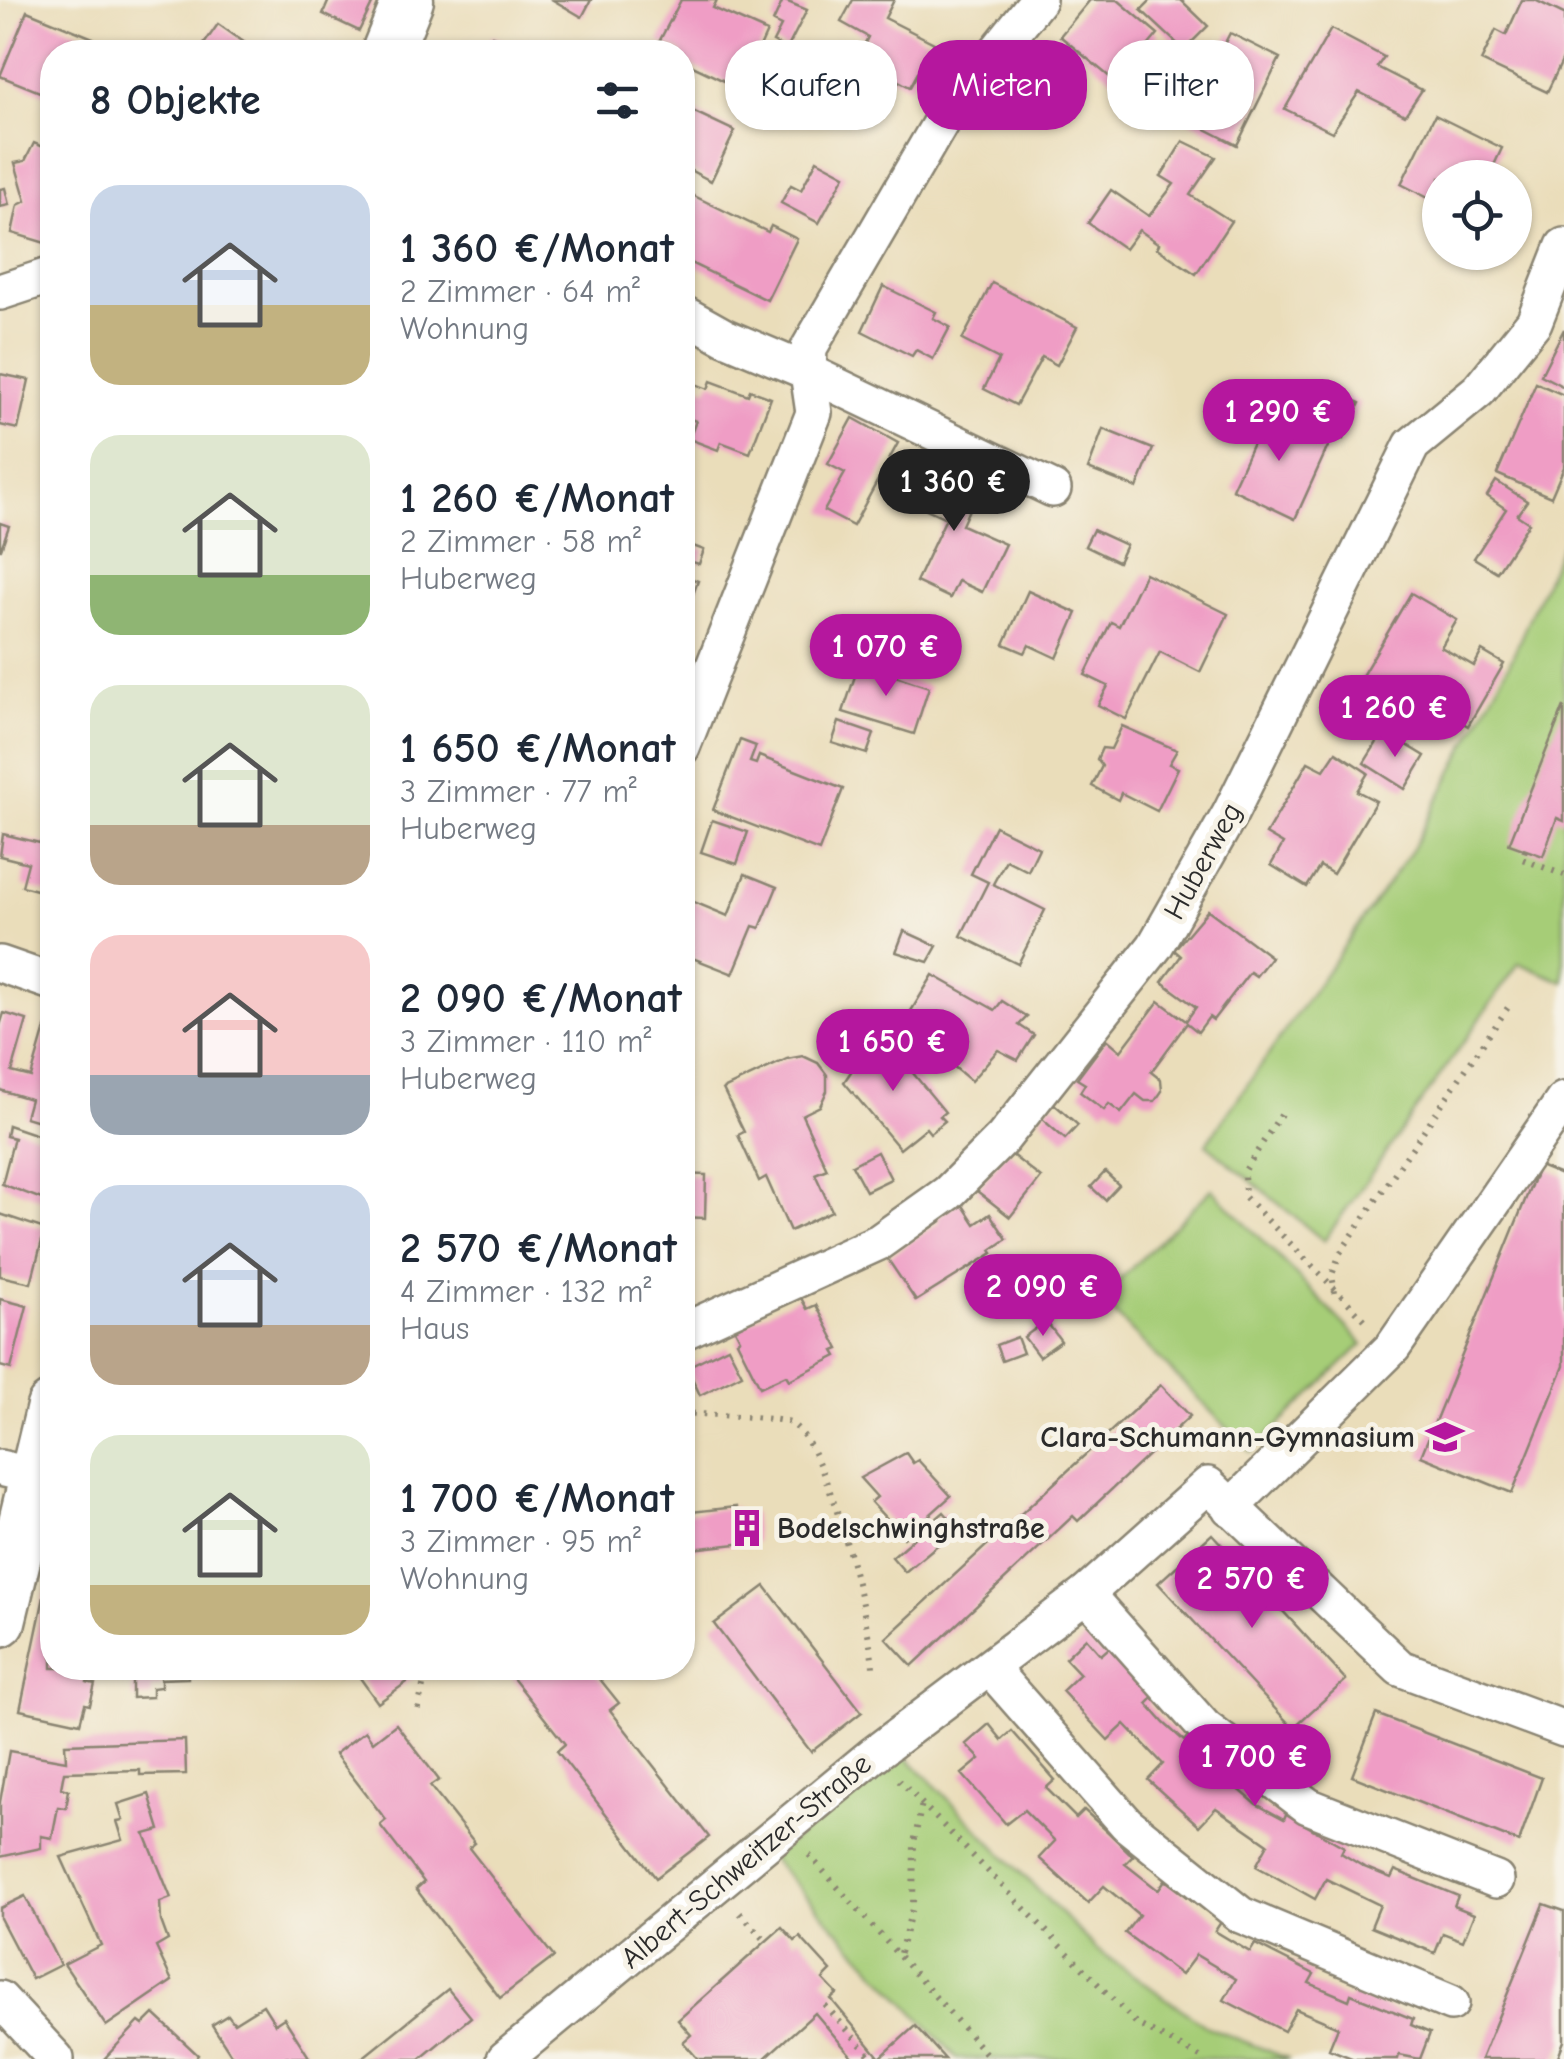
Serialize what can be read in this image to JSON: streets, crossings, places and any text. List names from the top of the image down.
{
  "streets": {
    "street": ["Huberweg", "Albert-Schweitzer-Straße"]
  },
  "places": {
    "school or university": ["Clara-Schumann-Gymnasium"],
    "building": ["Bodelschwinghstraße"]
  },
  "page": {
    "chip": ["Kaufen", "Mieten", "Filter"],
    "heading": "8 Objekte",
    "list": [
      {
        "name": "1 360 €/Monat",
        "note": "2 Zimmer · 64 m² · Wohnung"
      },
      {
        "name": "1 260 €/Monat",
        "note": "2 Zimmer · 58 m² · Huberweg"
      },
      {
        "name": "1 650 €/Monat",
        "note": "3 Zimmer · 77 m² · Huberweg"
      },
      {
        "name": "2 090 €/Monat",
        "note": "3 Zimmer · 110 m² · Huberweg"
      },
      {
        "name": "2 570 €/Monat",
        "note": "4 Zimmer · 132 m² · Haus"
      },
      {
        "name": "1 700 €/Monat",
        "note": "3 Zimmer · 95 m² · Wohnung"
      }
    ],
    "price": [
      "1 290 €",
      "1 360 €",
      "1 070 €",
      "1 260 €",
      "1 650 €",
      "2 090 €",
      "2 570 €",
      "1 700 €"
    ]
  }
}
